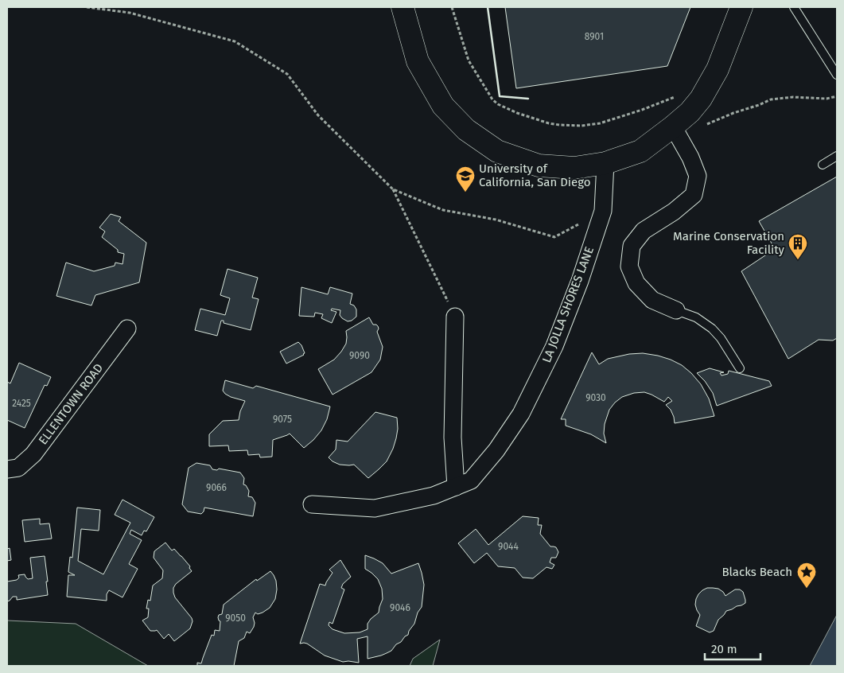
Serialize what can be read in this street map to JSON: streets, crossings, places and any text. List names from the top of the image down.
{
  "streets": {
    "street": ["LA JOLLA SHORES LANE", "ELLENTOWN ROAD"]
  },
  "places": {
    "school or university": ["University of California, San Diego"],
    "building": ["Marine Conservation Facility"],
    "place": ["Blacks Beach"]
  },
  "house_numbers": [
    "8901",
    "9090",
    "9030",
    "2425",
    "9075",
    "9066",
    "9044",
    "9046",
    "9050"
  ],
  "scale_bar": "20 m"
}
